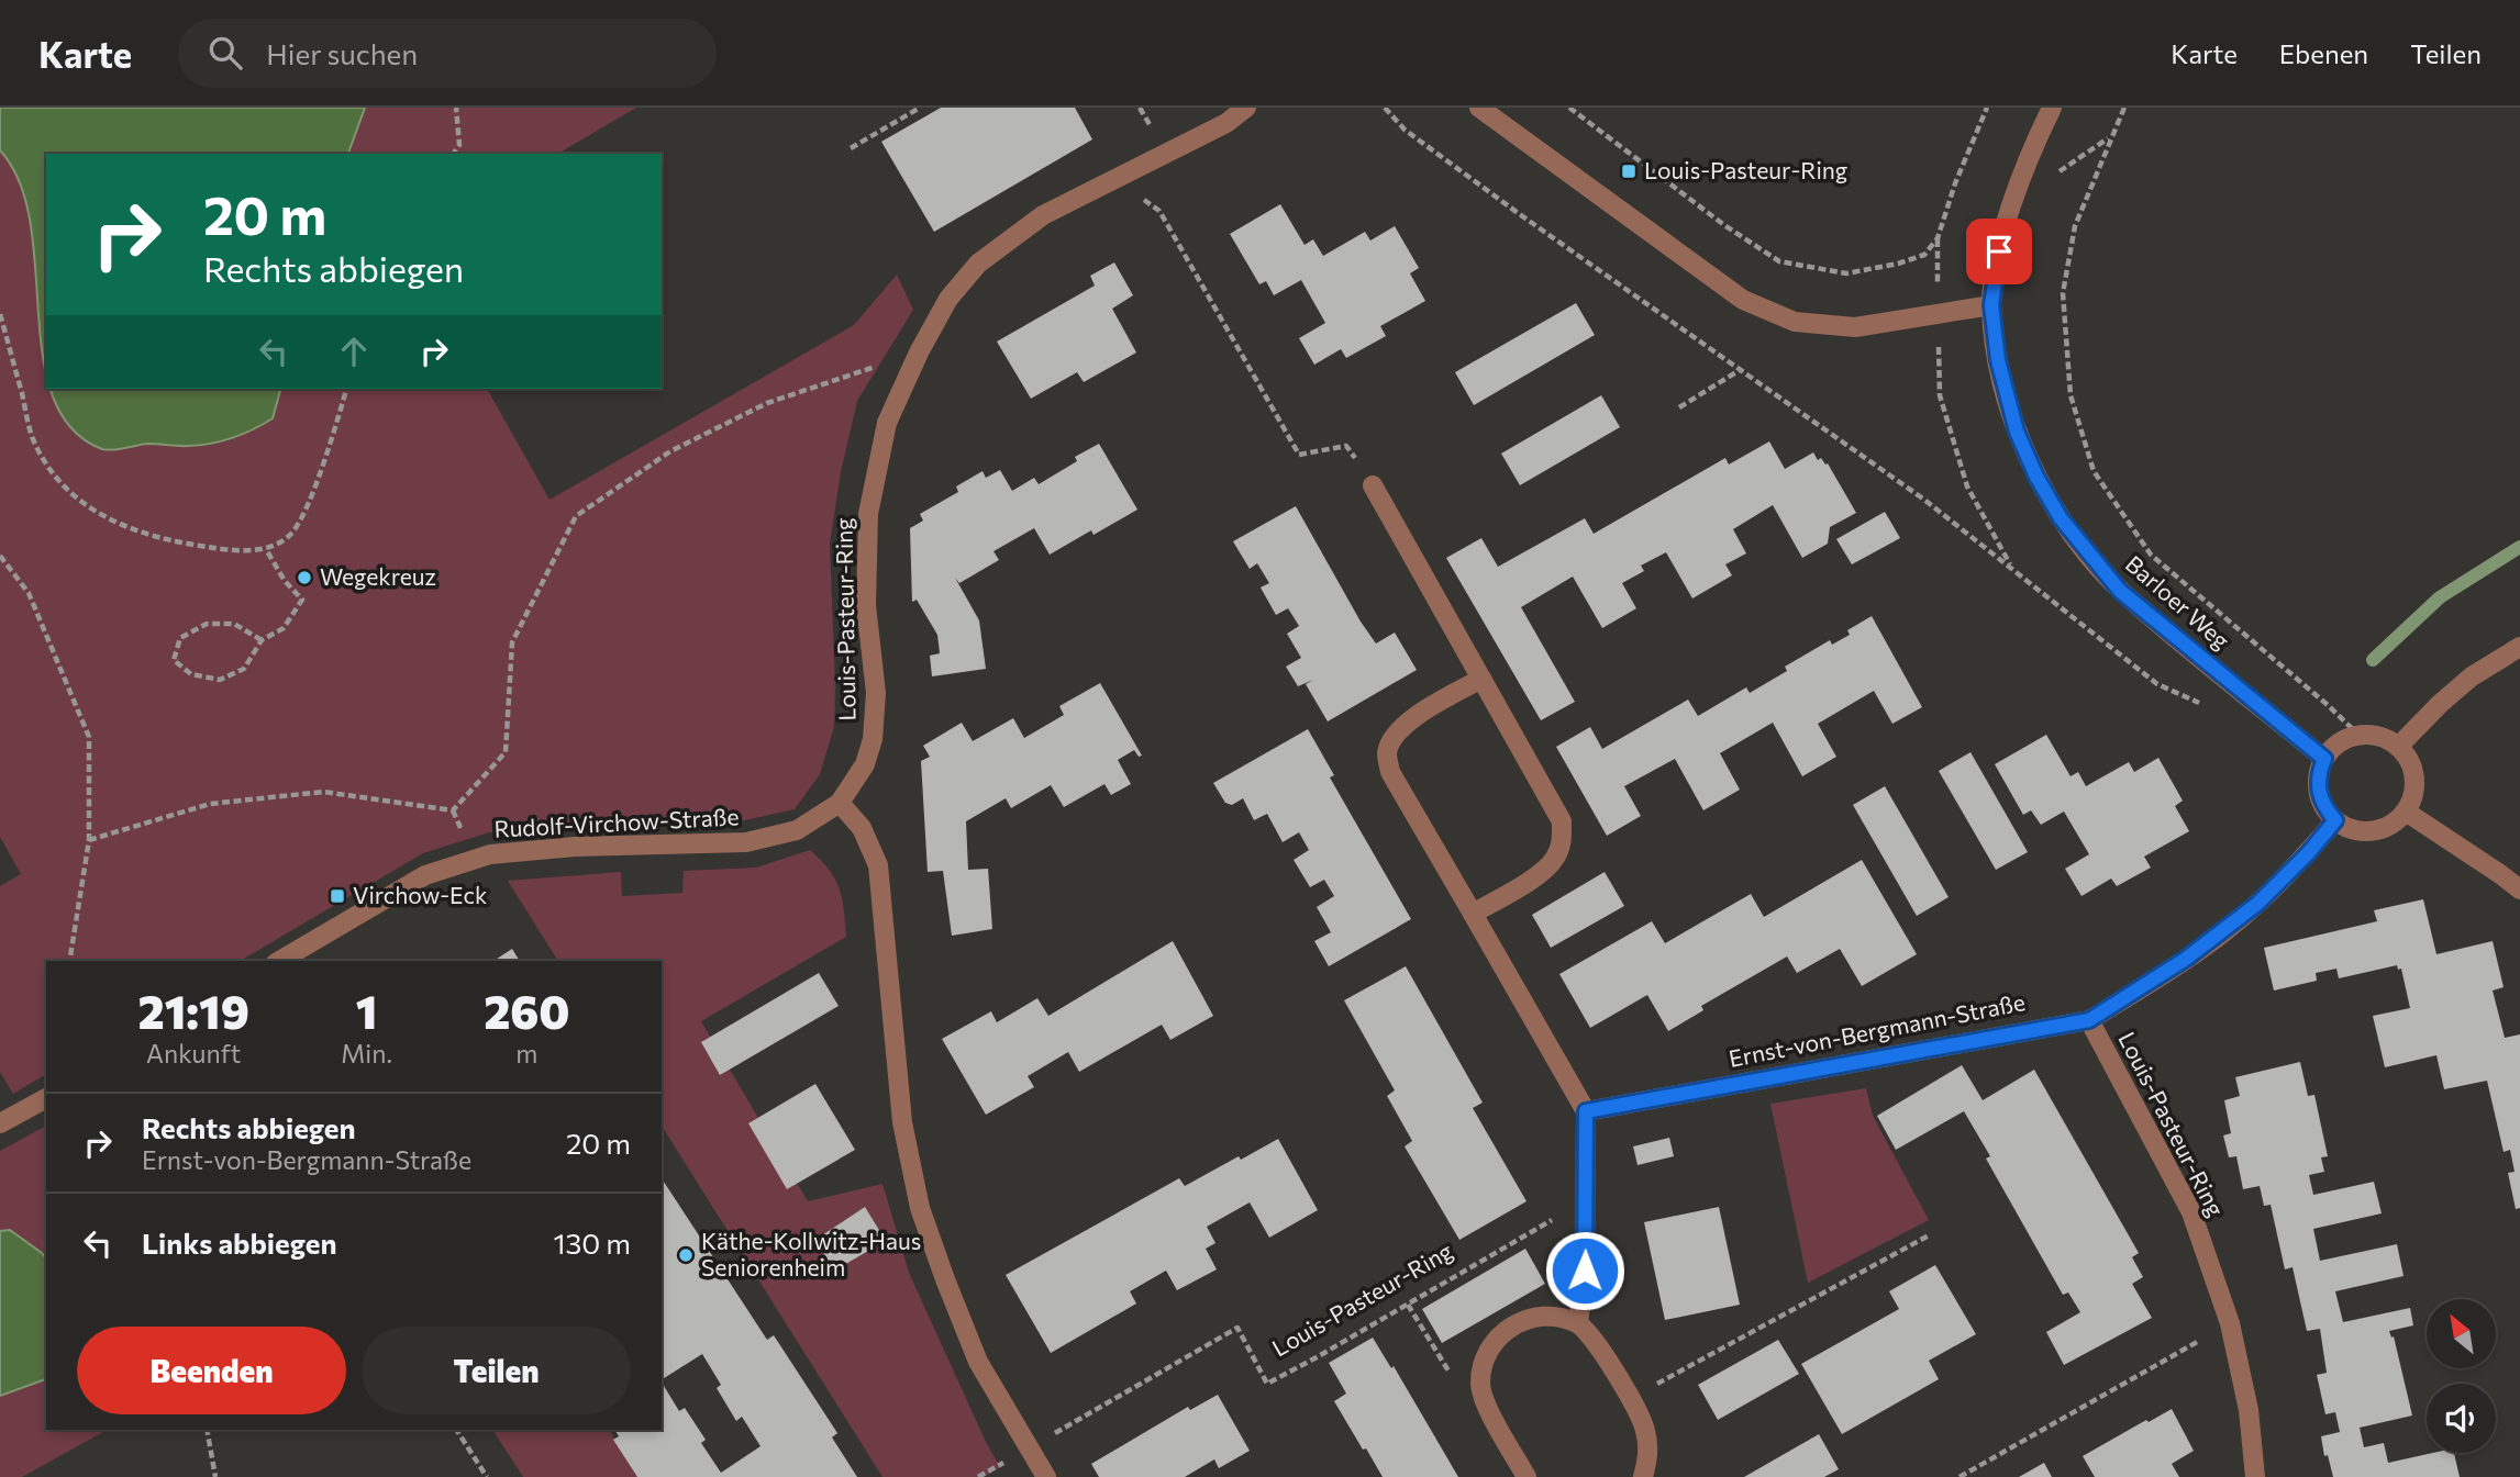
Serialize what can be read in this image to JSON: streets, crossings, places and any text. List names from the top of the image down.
{
  "streets": {
    "street": [
      "Barloer Weg",
      "Louis-Pasteur-Ring",
      "Rudolf-Virchow-Straße",
      "Ernst-von-Bergmann-Straße"
    ]
  },
  "crossings": [
    ["Barloer Weg", "Ernst-von-Bergmann-Straße"],
    ["Louis-Pasteur-Ring", "Rudolf-Virchow-Straße"],
    ["Louis-Pasteur-Ring", "Ernst-von-Bergmann-Straße"]
  ],
  "places": {
    "transit": ["Louis-Pasteur-Ring", "Virchow-Eck"],
    "other": ["Wegekreuz", "Käthe-Kollwitz-Haus Seniorenheim"]
  },
  "north": "top left",
  "page": {
    "header": "Karte",
    "search": "Hier suchen",
    "nav": ["Karte", "Ebenen", "Teilen"],
    "turn": ["20 m", "Rechts abbiegen"],
    "eta": [
      "21:19",
      "Ankunft",
      "1",
      "Min.",
      "260",
      "m"
    ],
    "list": [
      {
        "name": "Rechts abbiegen",
        "note": "Ernst-von-Bergmann-Straße",
        "value": "20 m"
      },
      {
        "name": "Links abbiegen",
        "value": "130 m"
      }
    ],
    "buttons": ["Beenden", "Teilen"]
  }
}
